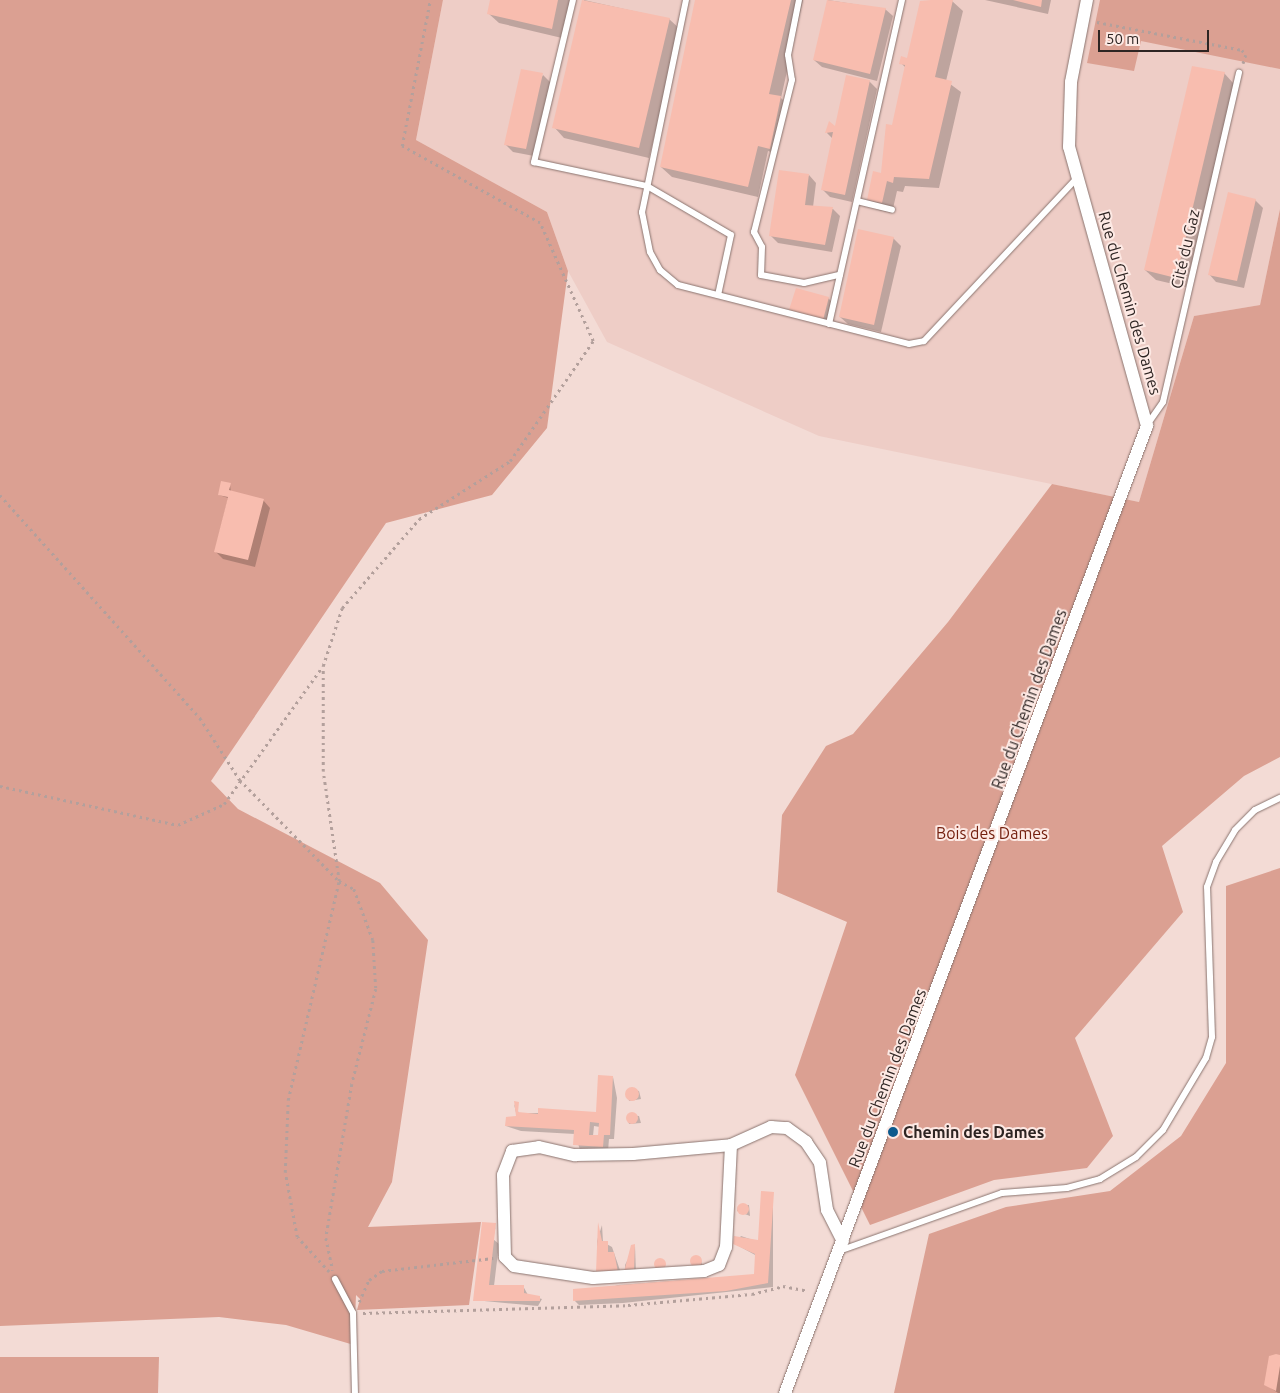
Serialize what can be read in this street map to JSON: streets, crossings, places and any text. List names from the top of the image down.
{
  "streets": {
    "street": ["Rue du Chemin des Dames"],
    "lane": ["Cité du Gaz"]
  },
  "crossings": [
    ["Cité du Gaz", "Rue du Chemin des Dames"]
  ],
  "parks": ["Bois des Dames"],
  "places": ["Chemin des Dames"],
  "scale_bar": "50 m"
}
